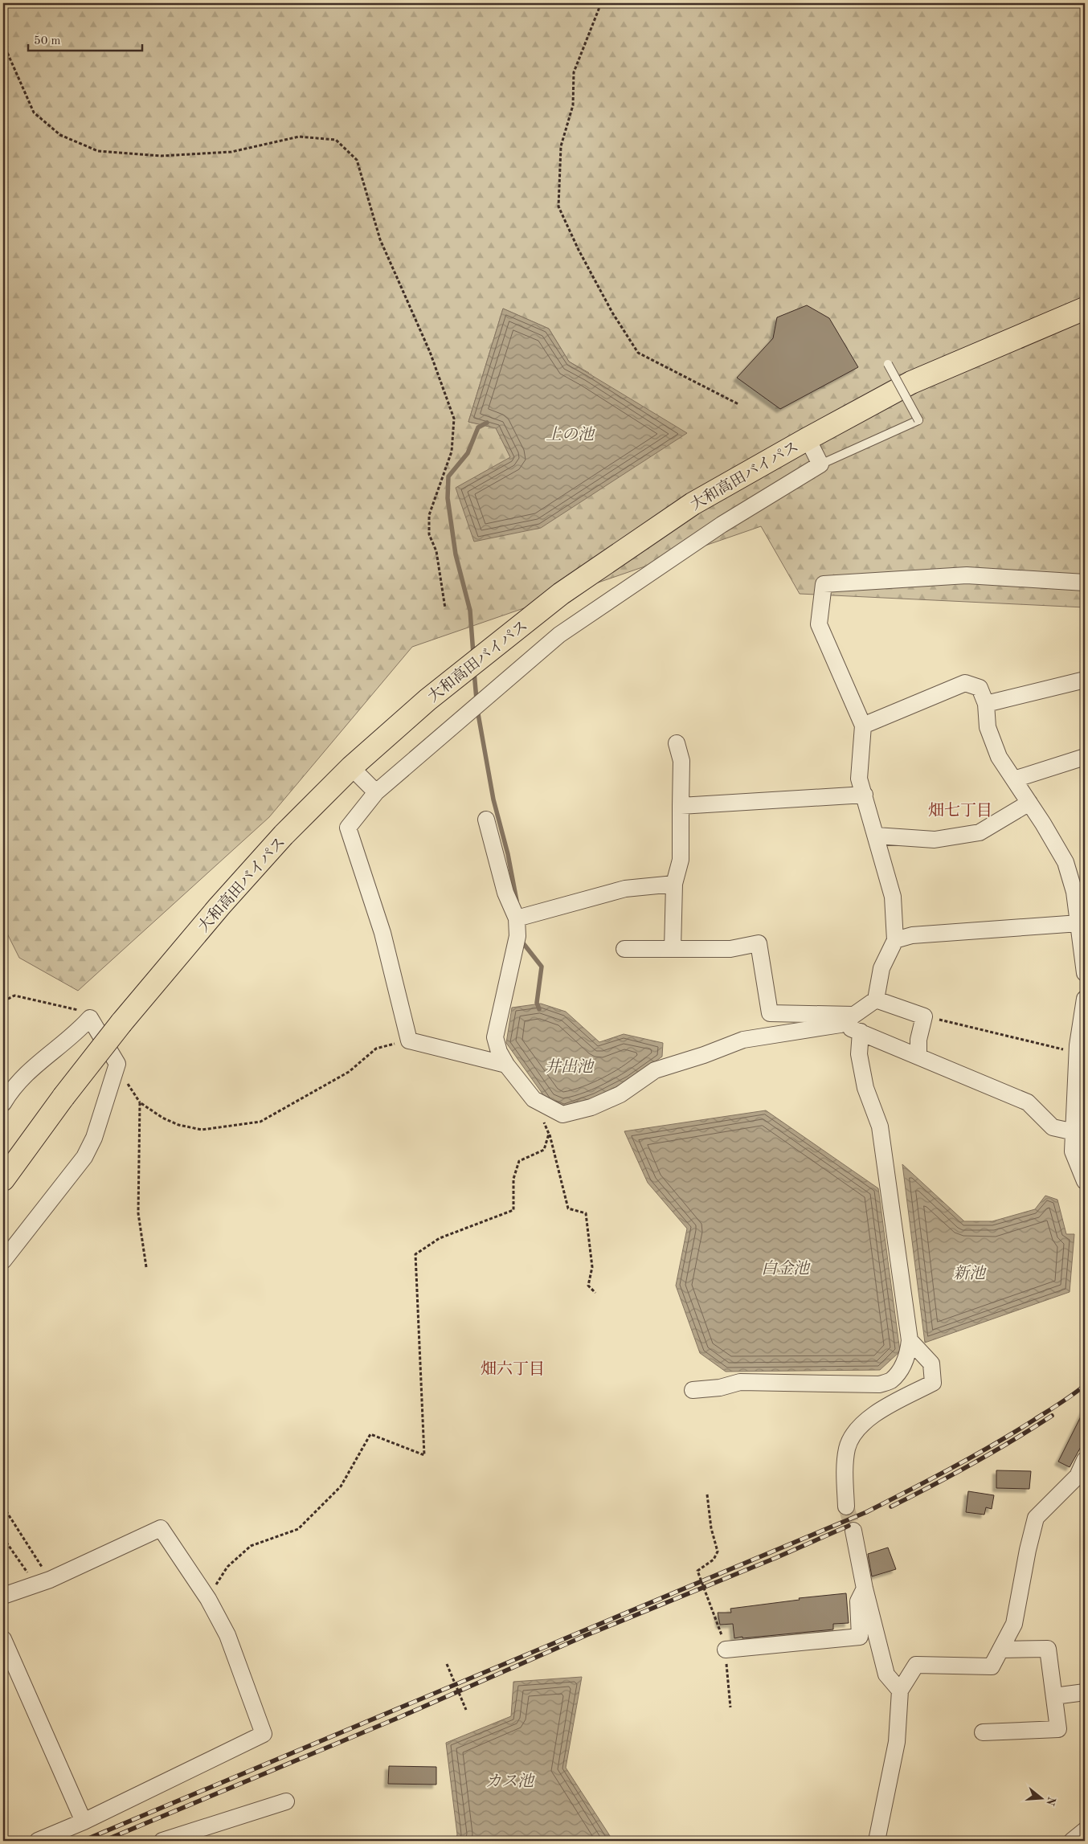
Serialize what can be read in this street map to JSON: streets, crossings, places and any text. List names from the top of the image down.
{
  "streets": {
    "highway": ["大和高田バイパス"]
  },
  "districts": ["畑七丁目", "畑六丁目"],
  "water": [
    "上の池",
    "井出池",
    "白金池",
    "新池",
    "カス池"
  ],
  "scale_bar": "50 m",
  "north": "right"
}
